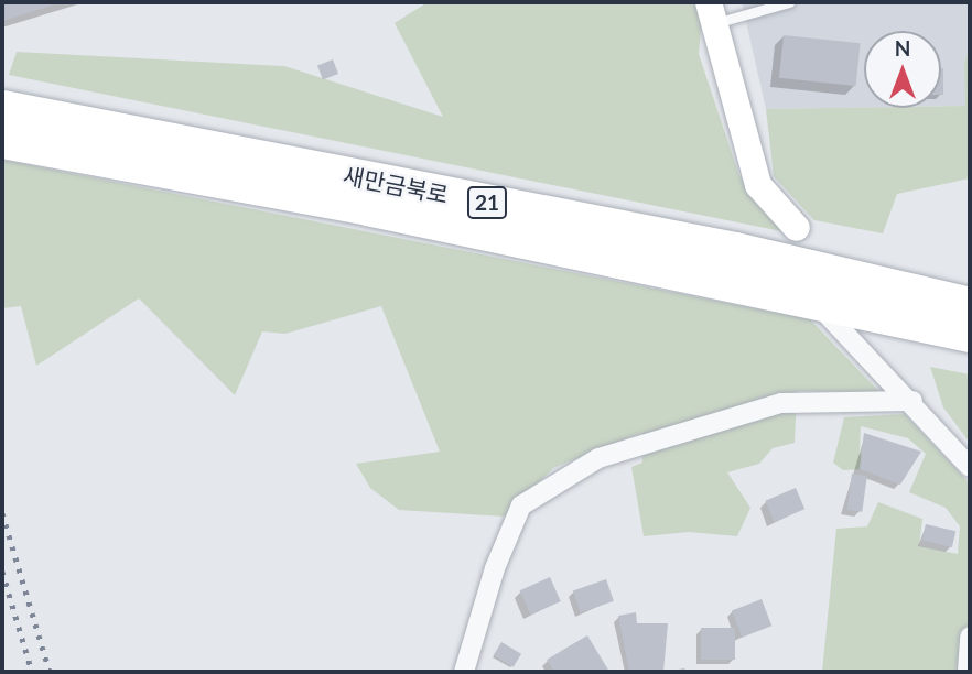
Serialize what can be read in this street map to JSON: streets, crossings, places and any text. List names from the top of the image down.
{
  "streets": {
    "highway": ["새만금북로", "21"]
  },
  "north": "top"
}
